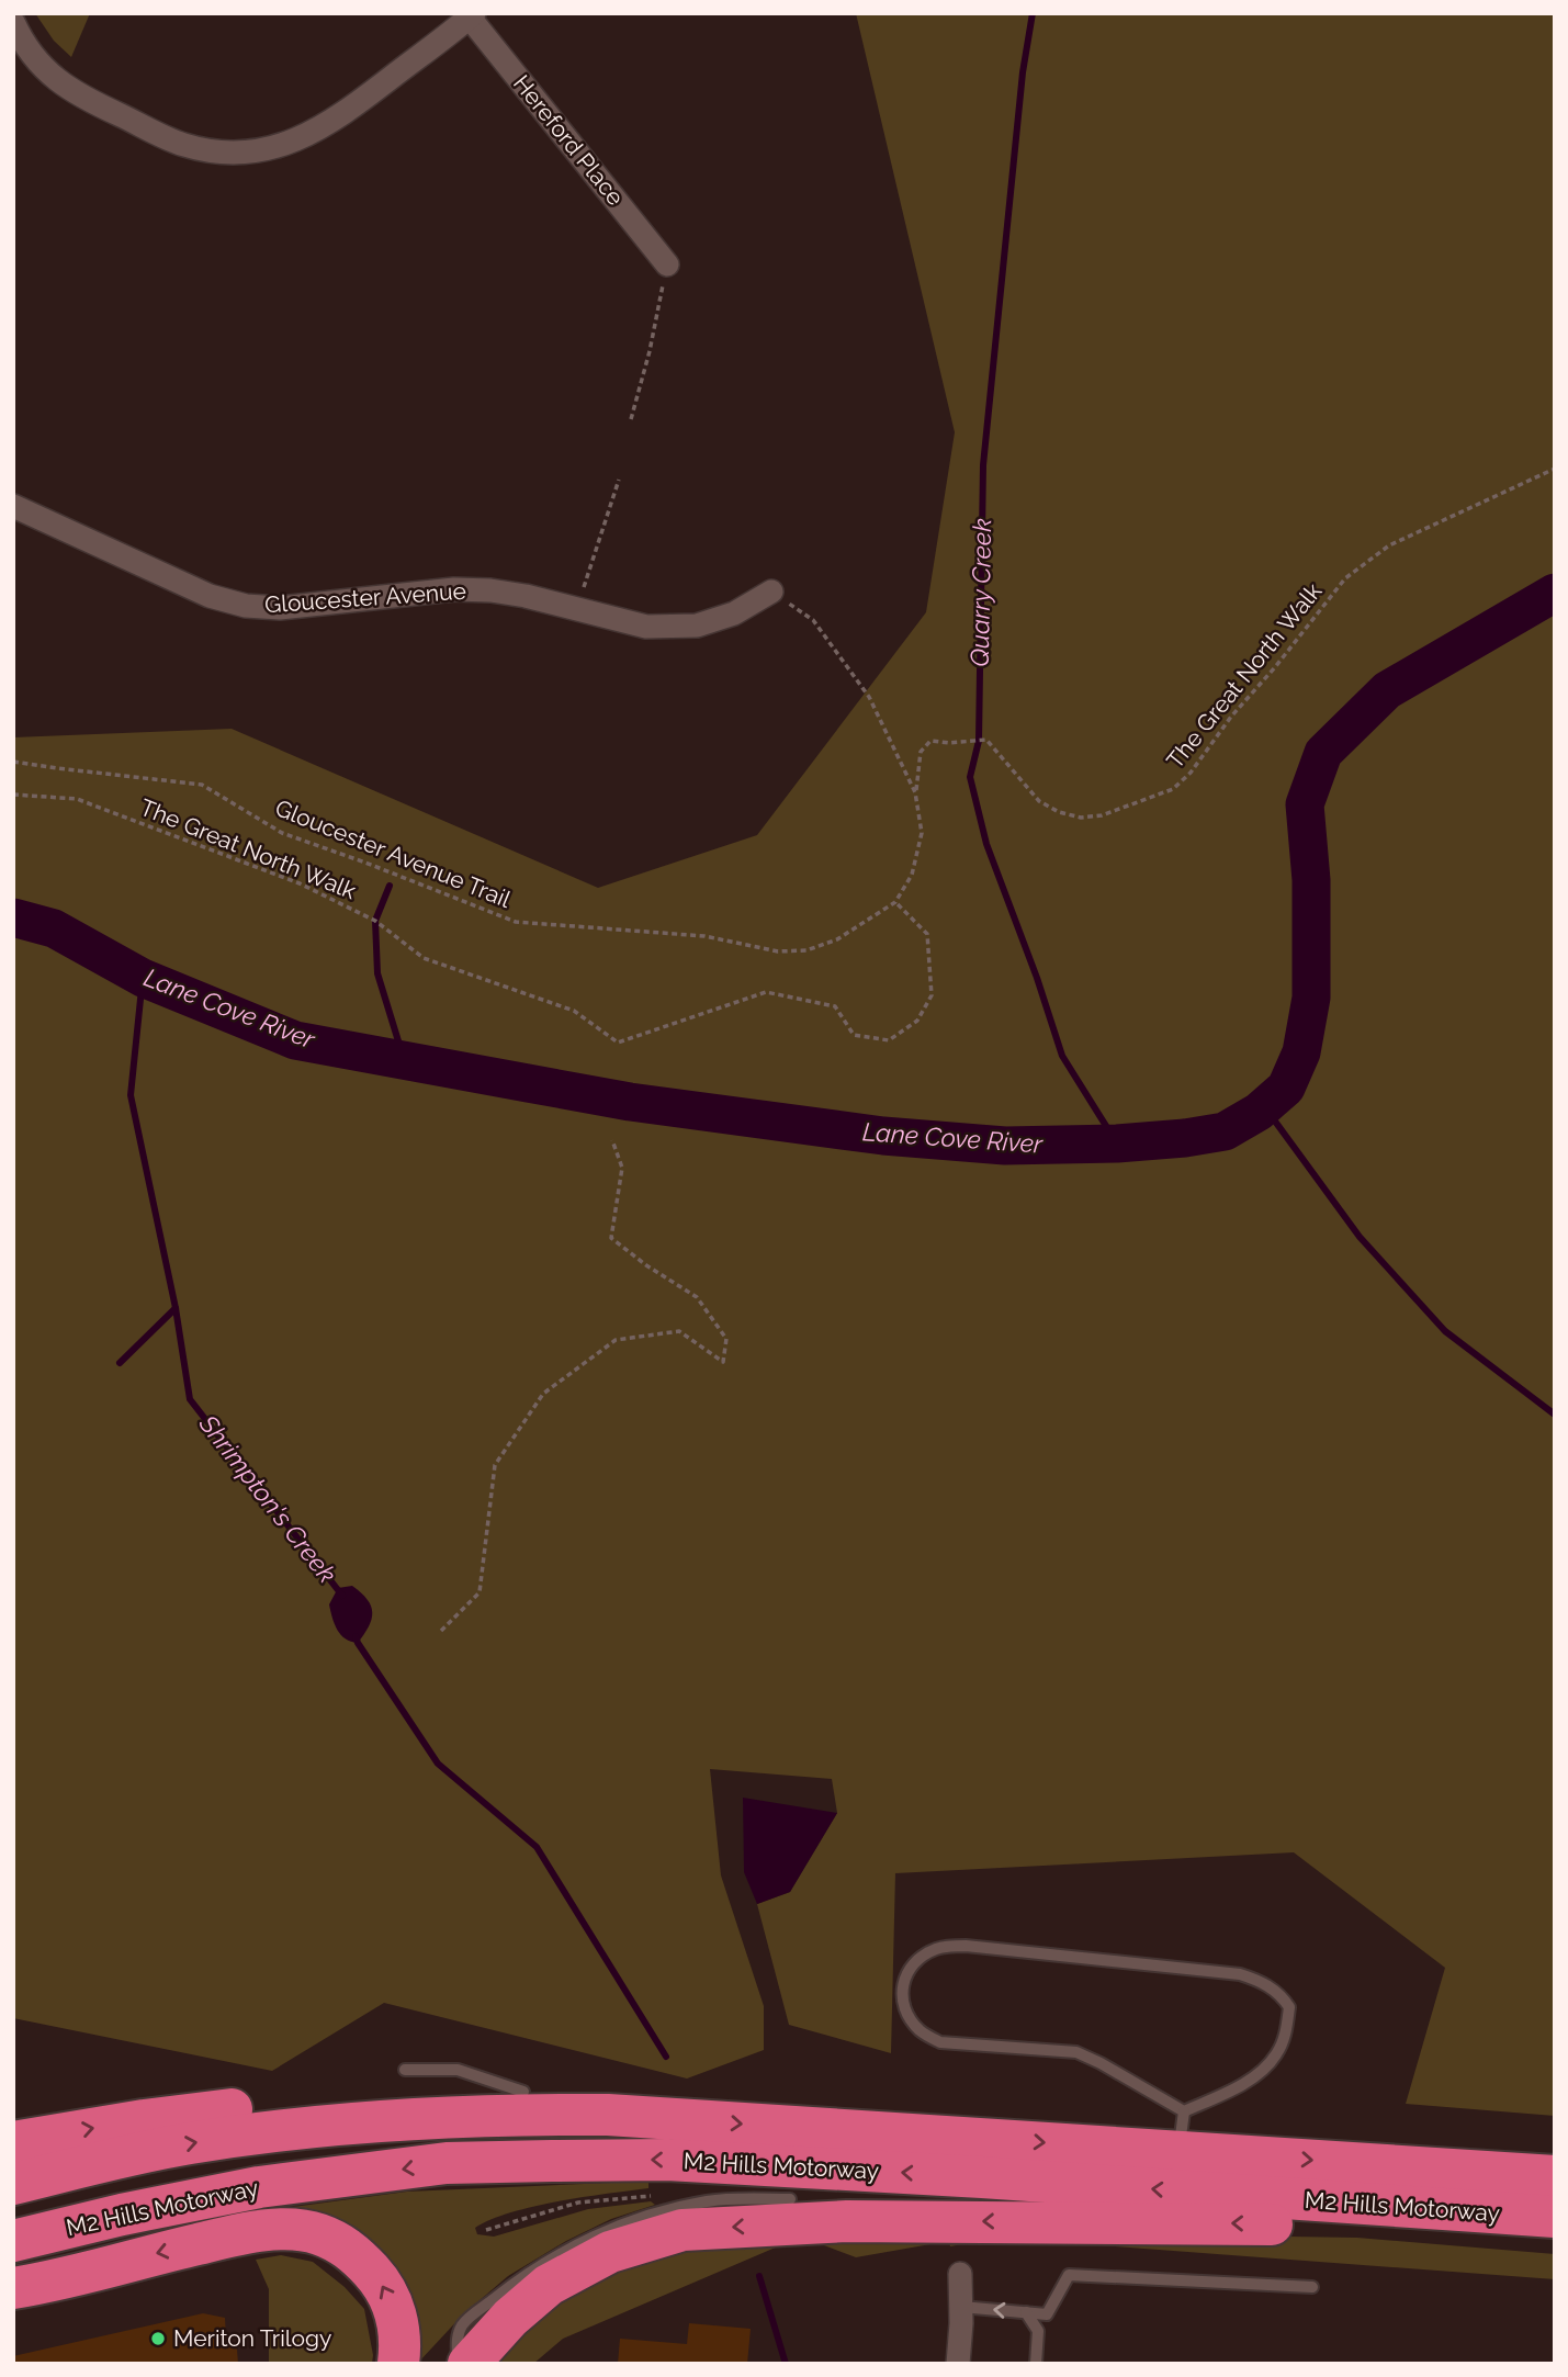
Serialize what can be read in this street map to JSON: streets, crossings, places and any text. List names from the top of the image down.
{
  "streets": {
    "highway": ["M2 Hills Motorway"],
    "street": ["Hereford Place", "Gloucester Avenue"],
    "path": ["The Great North Walk", "Gloucester Avenue Trail"]
  },
  "crossings": [
    ["Gloucester Avenue", "Gloucester Avenue Trail"],
    ["The Great North Walk", "Gloucester Avenue Trail"]
  ],
  "water": ["Quarry Creek", "Lane Cove River", "Shrimpton's Creek"],
  "places": ["Meriton Trilogy"]
}
